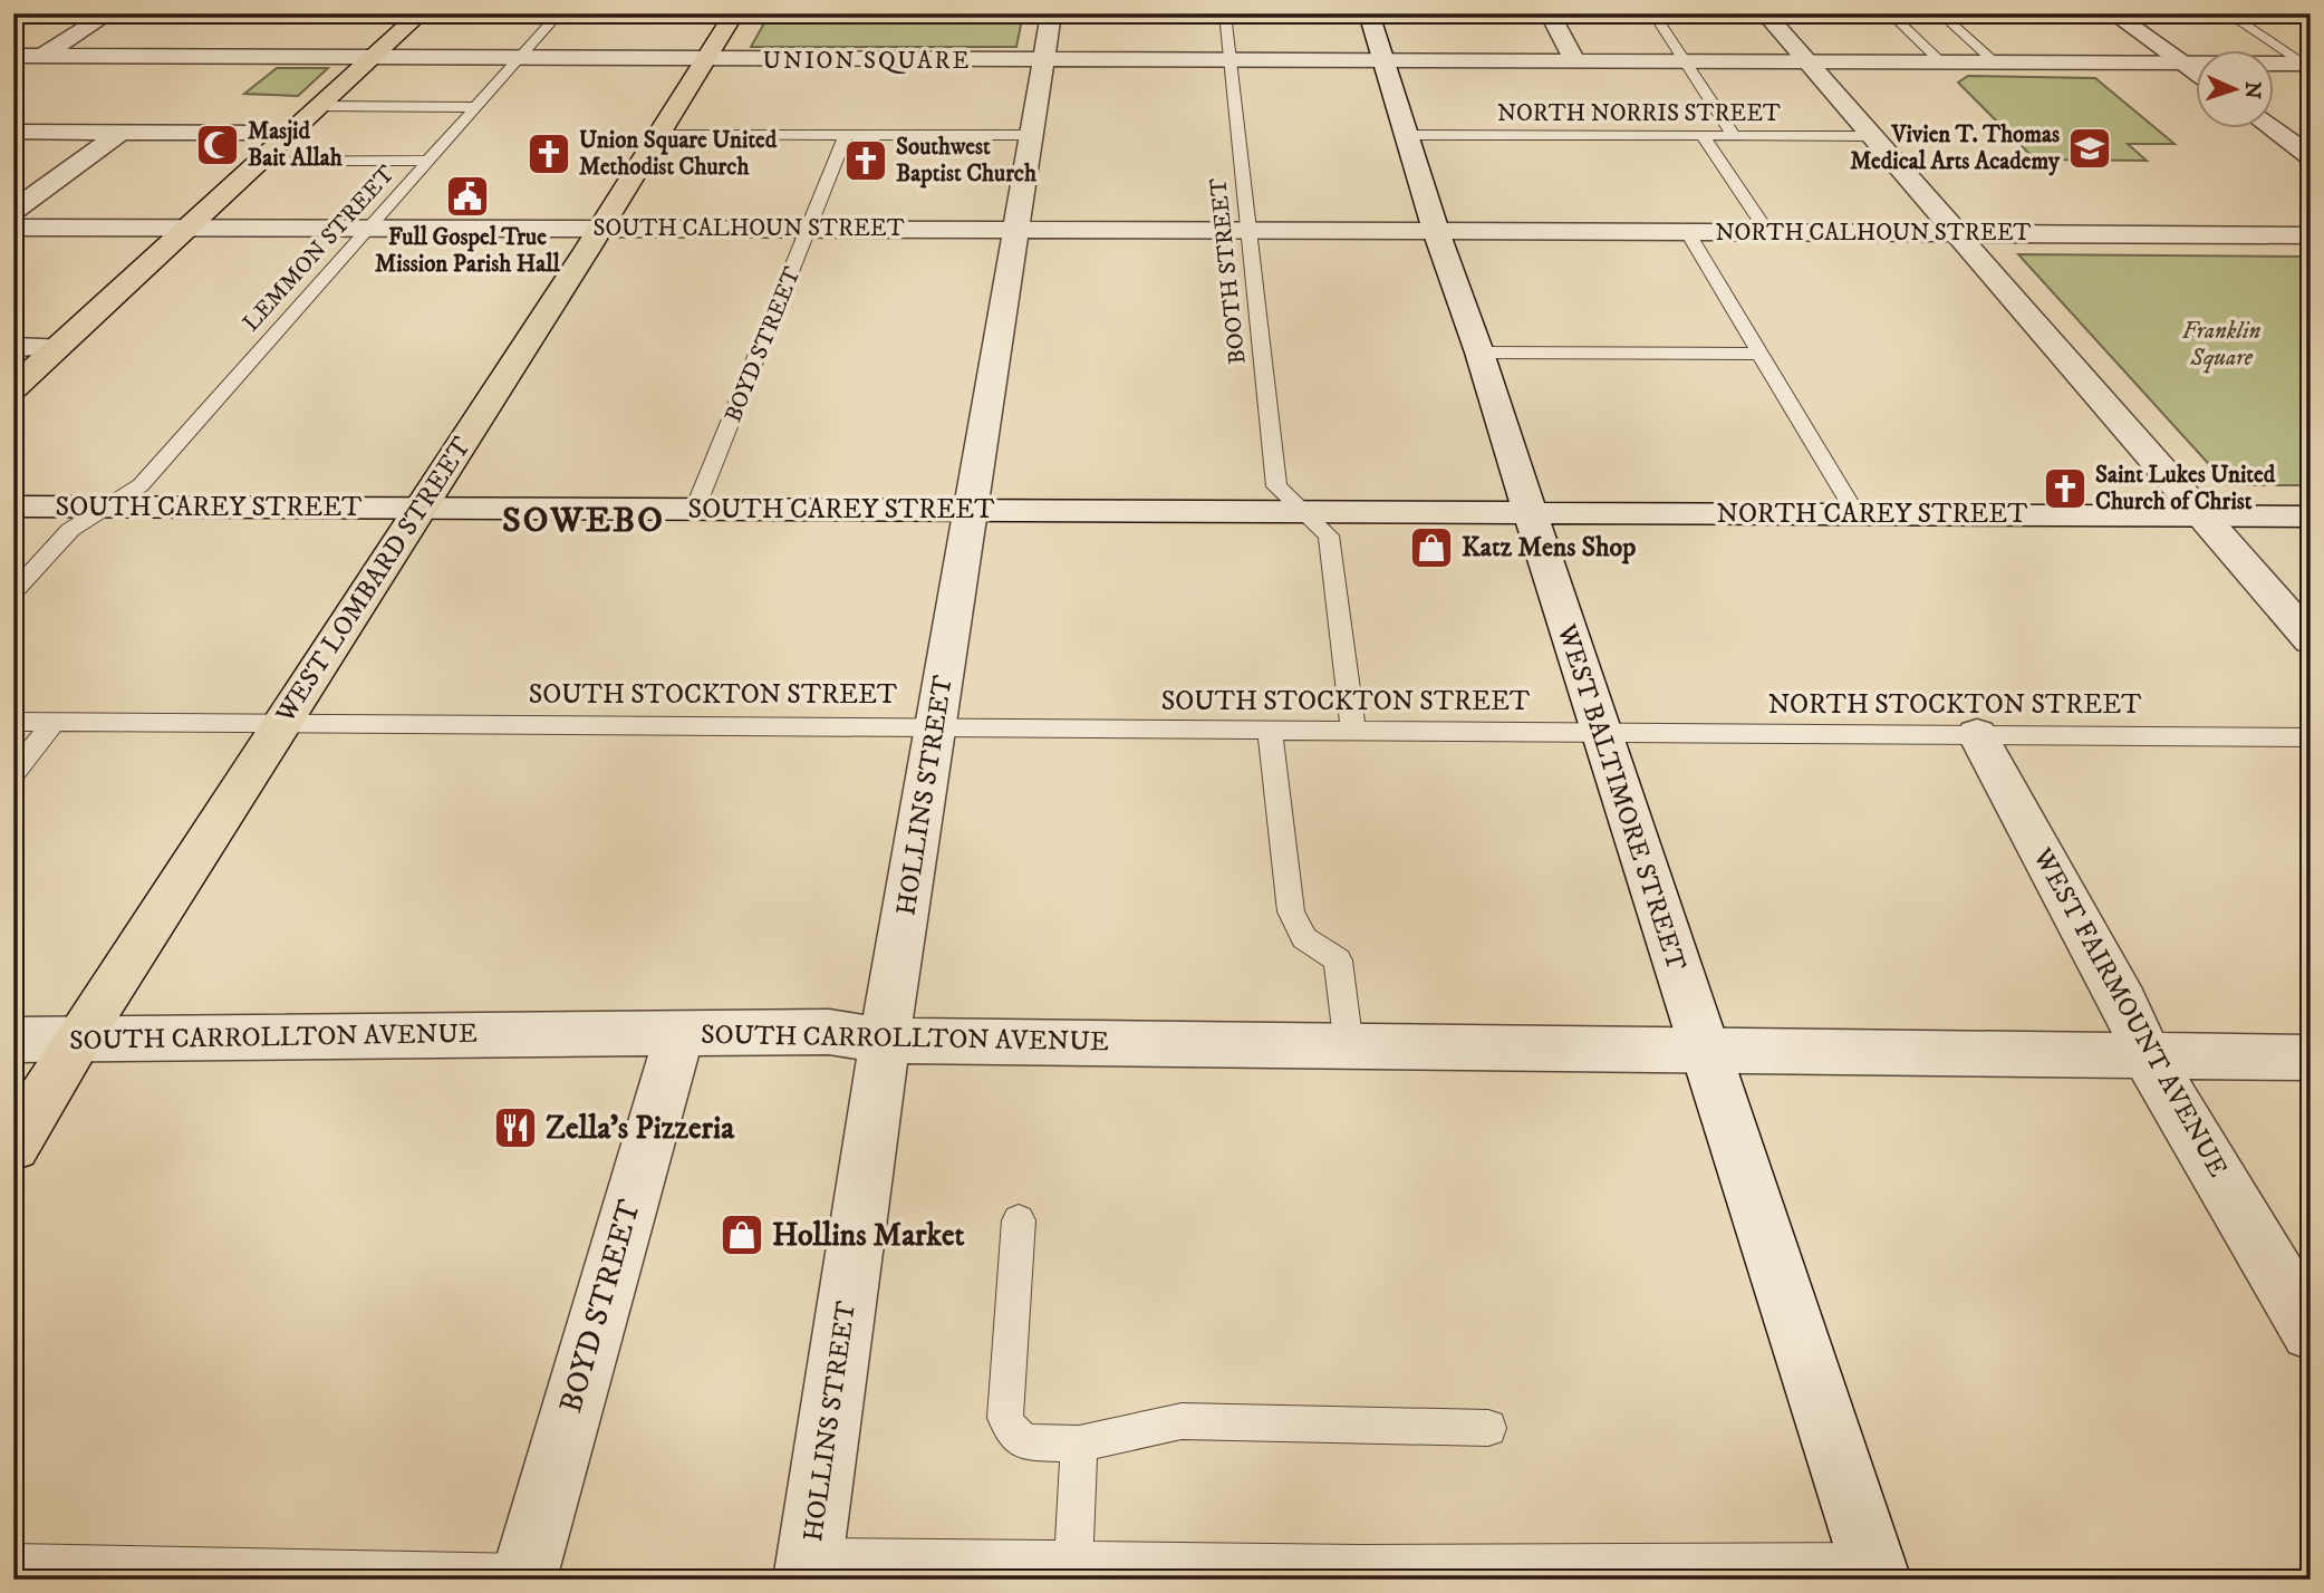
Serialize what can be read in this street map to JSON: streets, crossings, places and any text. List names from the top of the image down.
{
  "streets": {
    "main road": ["WEST LOMBARD STREET"],
    "street": [
      "SOUTH CALHOUN STREET",
      "NORTH CALHOUN STREET",
      "BOYD STREET",
      "SOUTH CAREY STREET",
      "NORTH CAREY STREET",
      "HOLLINS STREET",
      "WEST BALTIMORE STREET",
      "WEST FAIRMOUNT AVENUE",
      "SOUTH CARROLLTON AVENUE"
    ],
    "lane": [
      "NORTH NORRIS STREET",
      "LEMMON STREET",
      "BOOTH STREET",
      "SOUTH STOCKTON STREET",
      "NORTH STOCKTON STREET"
    ]
  },
  "crossings": [
    ["NORTH NORRIS STREET", "WEST BALTIMORE STREET"],
    ["SOUTH CALHOUN STREET", "NORTH CALHOUN STREET"],
    ["SOUTH CALHOUN STREET", "LEMMON STREET"],
    ["SOUTH CALHOUN STREET", "BOOTH STREET"],
    ["SOUTH CALHOUN STREET", "BOYD STREET"],
    ["SOUTH CALHOUN STREET", "WEST LOMBARD STREET"],
    ["SOUTH CALHOUN STREET", "HOLLINS STREET"],
    ["SOUTH CALHOUN STREET", "WEST BALTIMORE STREET"],
    ["NORTH CALHOUN STREET", "WEST BALTIMORE STREET"],
    ["LEMMON STREET", "SOUTH CAREY STREET"],
    ["BOOTH STREET", "SOUTH CAREY STREET"],
    ["BOYD STREET", "SOUTH CAREY STREET"],
    ["BOYD STREET", "SOUTH CARROLLTON AVENUE"],
    ["SOUTH CAREY STREET", "NORTH CAREY STREET"],
    ["SOUTH CAREY STREET", "WEST LOMBARD STREET"],
    ["SOUTH CAREY STREET", "HOLLINS STREET"],
    ["SOUTH CAREY STREET", "WEST BALTIMORE STREET"],
    ["NORTH CAREY STREET", "WEST BALTIMORE STREET"],
    ["WEST LOMBARD STREET", "SOUTH STOCKTON STREET"],
    ["WEST LOMBARD STREET", "SOUTH CARROLLTON AVENUE"],
    ["SOUTH STOCKTON STREET", "NORTH STOCKTON STREET"],
    ["SOUTH STOCKTON STREET", "HOLLINS STREET"],
    ["SOUTH STOCKTON STREET", "WEST BALTIMORE STREET"],
    ["NORTH STOCKTON STREET", "WEST BALTIMORE STREET"],
    ["NORTH STOCKTON STREET", "WEST FAIRMOUNT AVENUE"],
    ["HOLLINS STREET", "SOUTH CARROLLTON AVENUE"],
    ["WEST BALTIMORE STREET", "SOUTH CARROLLTON AVENUE"],
    ["WEST FAIRMOUNT AVENUE", "SOUTH CARROLLTON AVENUE"]
  ],
  "districts": ["UNION SQUARE", "SOWEBO"],
  "parks": ["Franklin Square"],
  "places": {
    "mosque": ["Masjid Bait Allah"],
    "school or university": ["Vivien T. Thomas Medical Arts Academy"],
    "church": ["Union Square United Methodist Church", "Southwest Baptist Church", "Saint Lukes United Church of Christ"],
    "public building": ["Full Gospel True Mission Parish Hall"],
    "shop": ["Katz Mens Shop", "Hollins Market"],
    "restaurant": ["Zella's Pizzeria"]
  },
  "north": "right"
}
